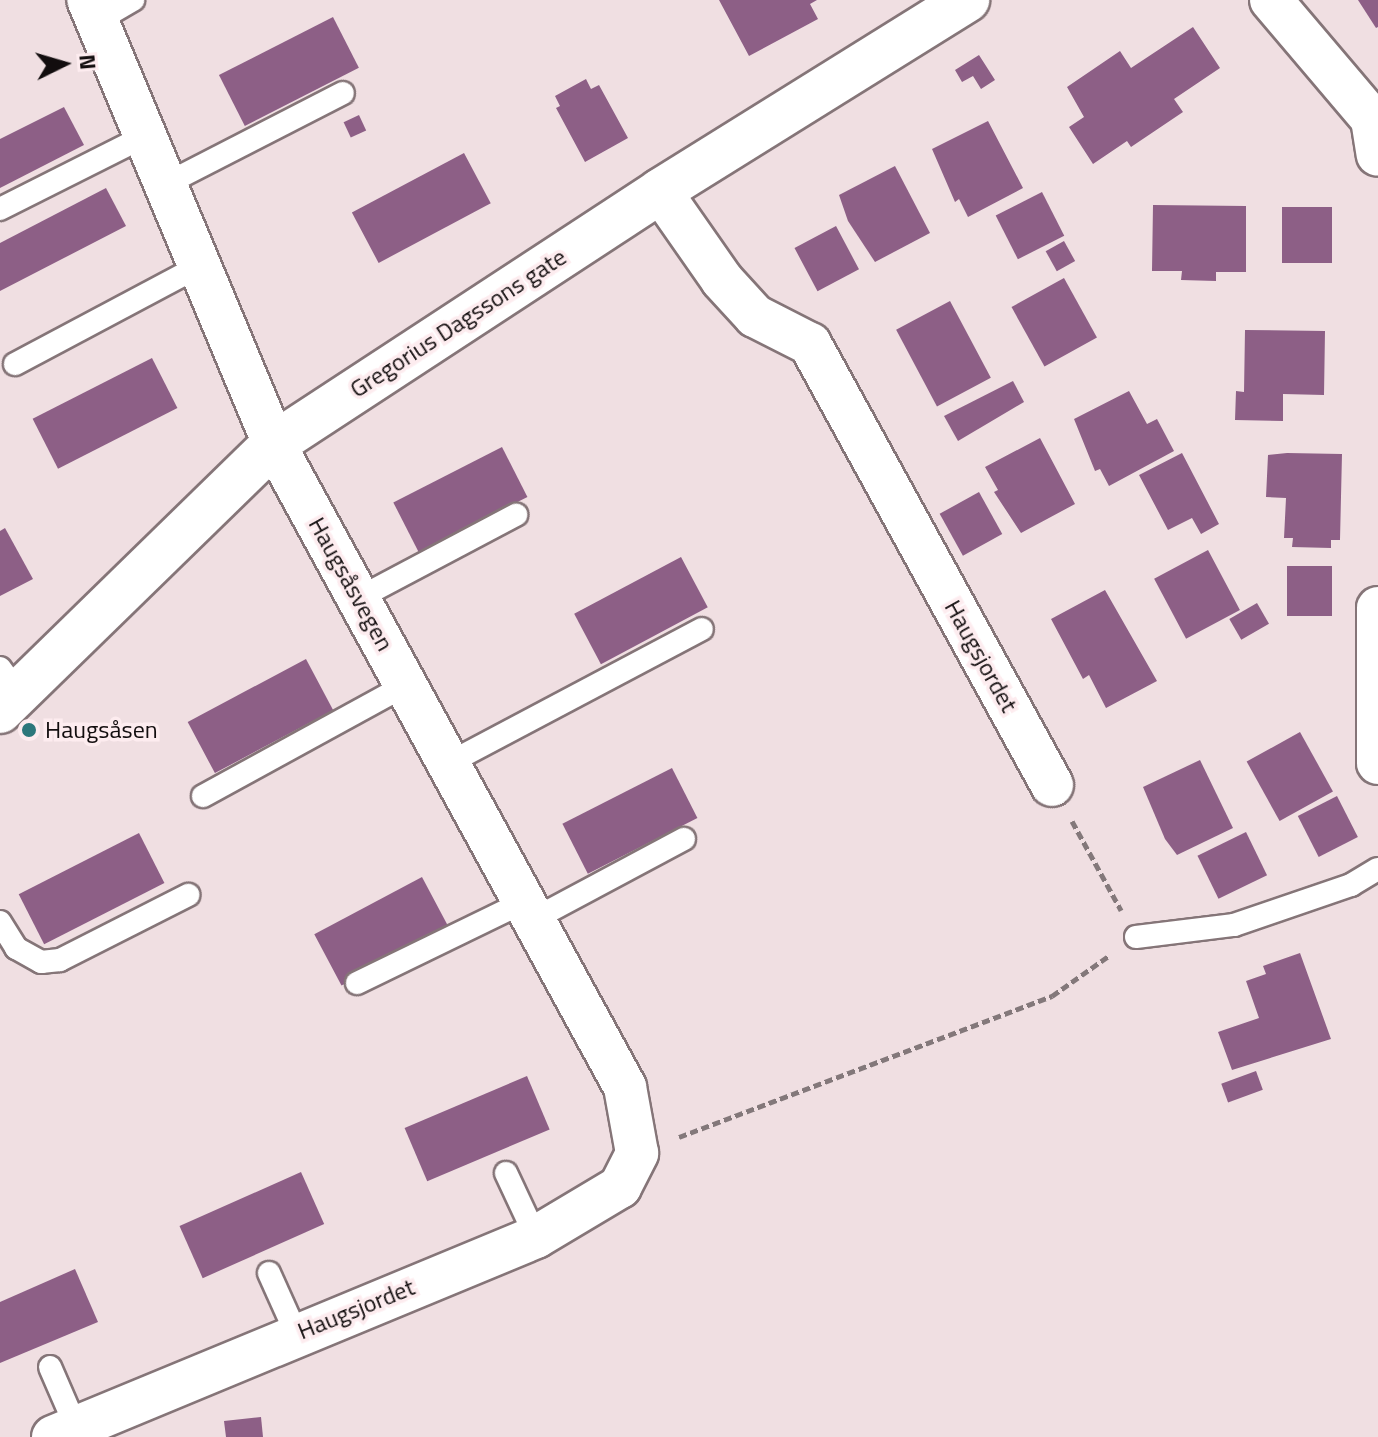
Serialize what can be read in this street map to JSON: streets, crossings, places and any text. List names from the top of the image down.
{
  "streets": {
    "street": ["Gregorius Dagssons gate", "Haugsåsvegen", "Haugsjordet"]
  },
  "crossings": [
    ["Gregorius Dagssons gate", "Haugsåsvegen"],
    ["Gregorius Dagssons gate", "Haugsjordet"],
    ["Haugsåsvegen", "Haugsjordet"]
  ],
  "places": ["Haugsåsen"],
  "north": "right"
}
